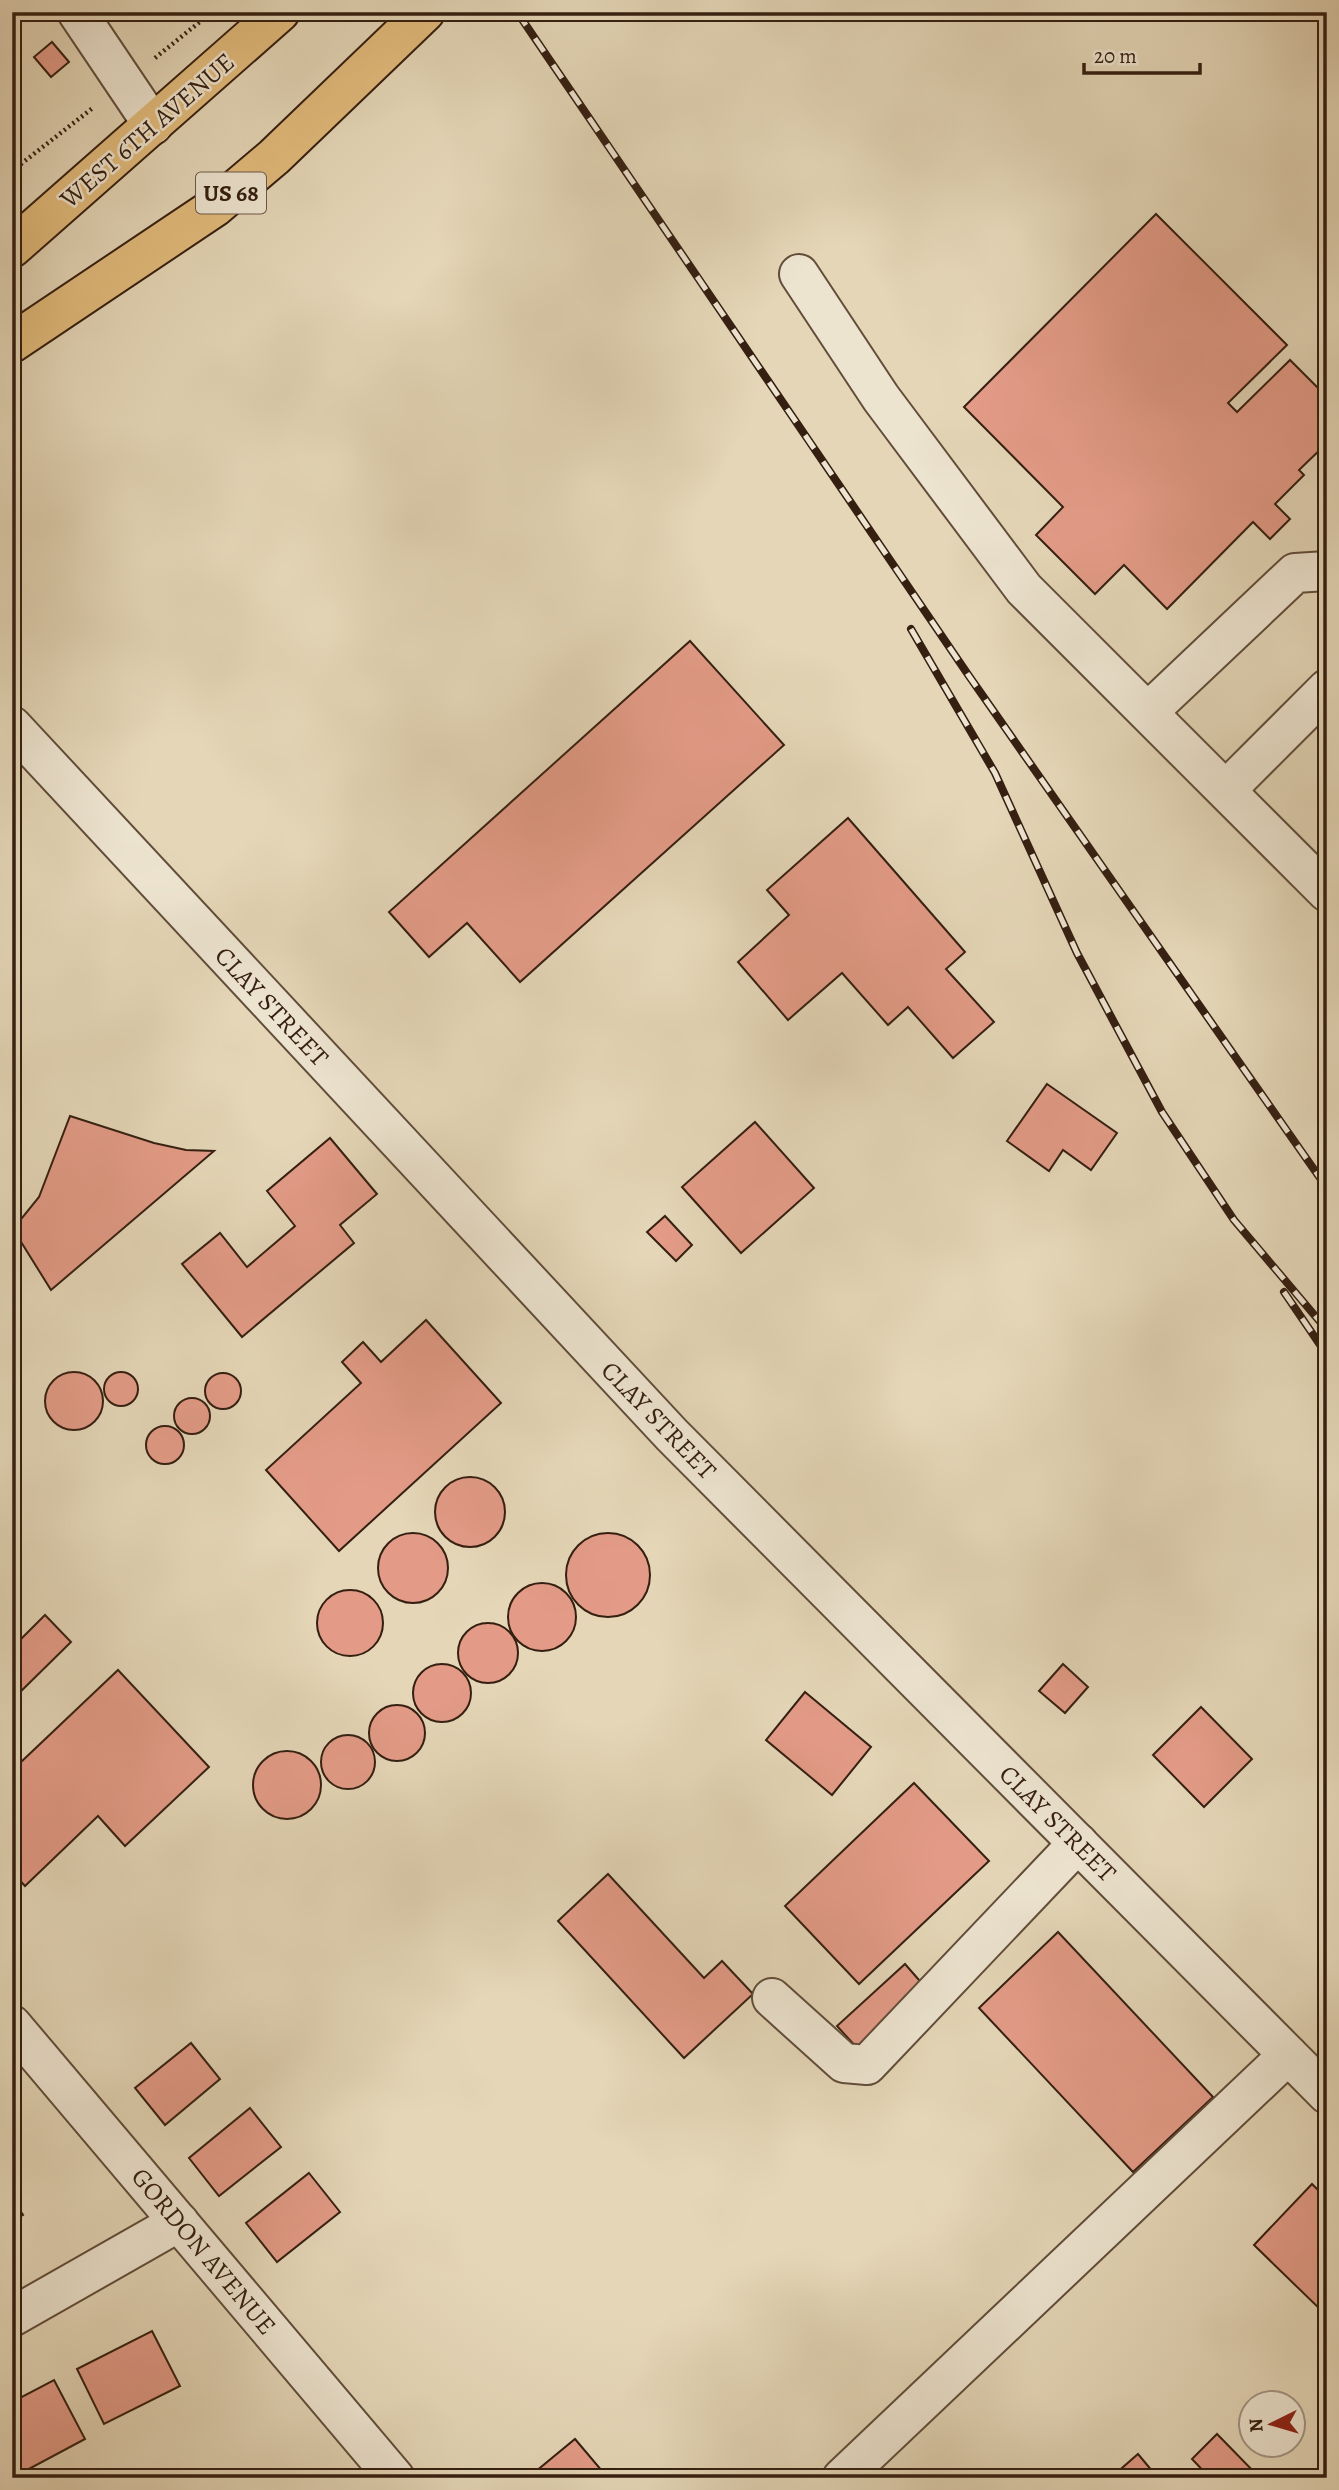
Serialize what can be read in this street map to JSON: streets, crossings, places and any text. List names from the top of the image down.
{
  "streets": {
    "main road": ["WEST 6TH AVENUE", "US 68"],
    "street": ["CLAY STREET", "GORDON AVENUE"]
  },
  "scale_bar": "20 m",
  "north": "left"
}
